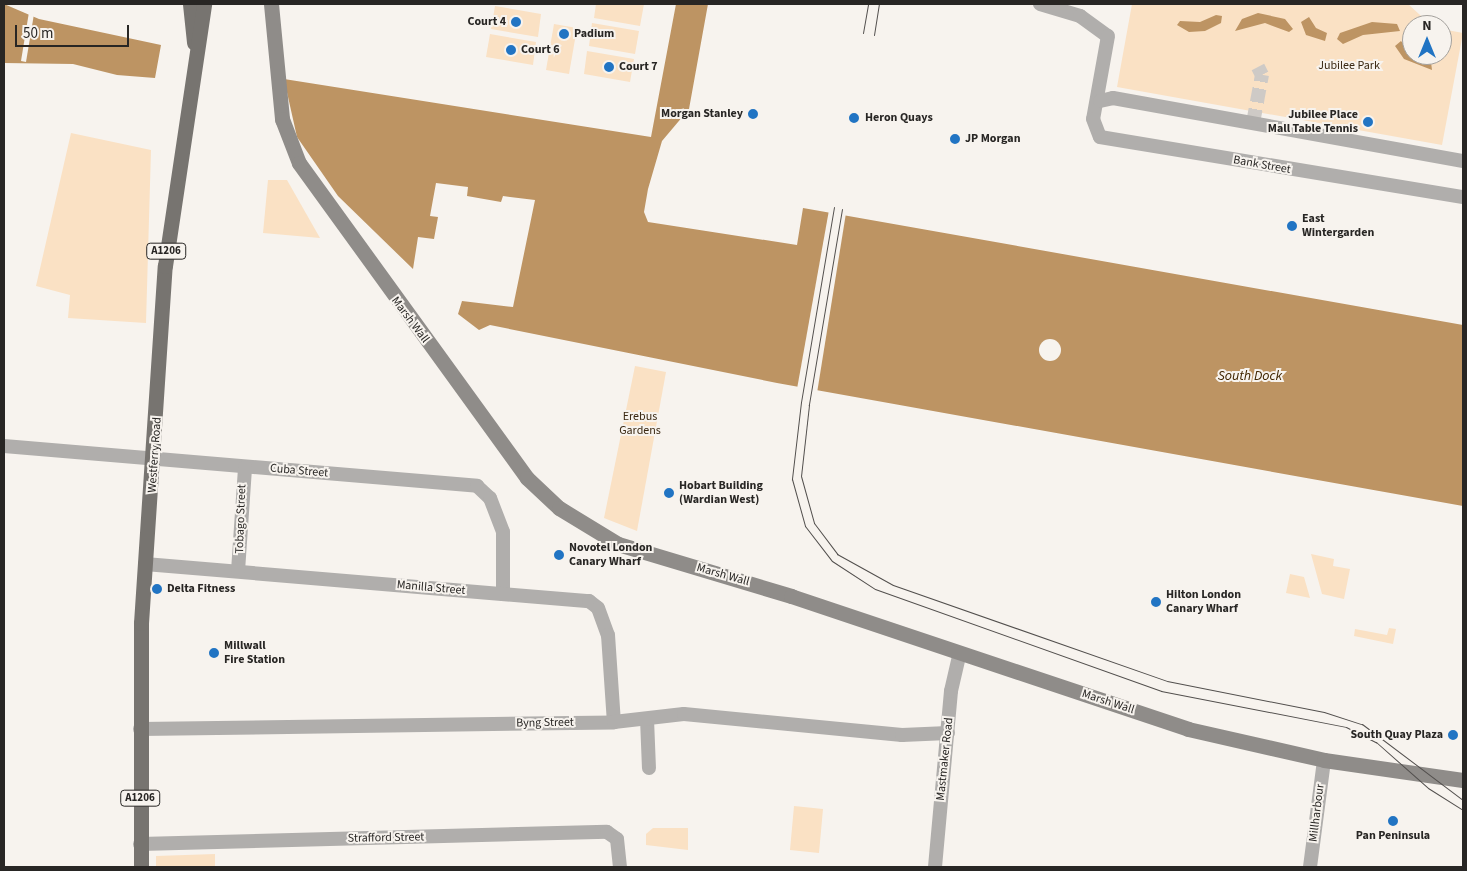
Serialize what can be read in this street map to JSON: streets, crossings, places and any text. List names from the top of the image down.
{
  "streets": {
    "main road": ["A1206", "Westferry Road"],
    "street": [
      "Bank Street",
      "Marsh Wall",
      "Cuba Street",
      "Tobago Street",
      "Manilla Street",
      "Byng Street",
      "Mastmaker Road",
      "Millharbour",
      "Strafford Street"
    ]
  },
  "crossings": [
    ["Marsh Wall", "Mastmaker Road"],
    ["Marsh Wall", "Millharbour"],
    ["Westferry Road", "Cuba Street"],
    ["Westferry Road", "Manilla Street"],
    ["Westferry Road", "Byng Street"],
    ["Westferry Road", "Strafford Street"],
    ["Cuba Street", "Tobago Street"],
    ["Cuba Street", "Manilla Street"],
    ["Tobago Street", "Manilla Street"],
    ["Manilla Street", "Byng Street"],
    ["Byng Street", "Mastmaker Road"]
  ],
  "water": ["South Dock"],
  "parks": ["Jubilee Park", "Erebus Gardens"],
  "places": [
    "Court 4",
    "Padium",
    "Court 6",
    "Court 7",
    "Morgan Stanley",
    "Heron Quays",
    "Jubilee Place Mall Table Tennis",
    "JP Morgan",
    "East Wintergarden",
    "Hobart Building (Wardian West)",
    "Novotel London Canary Wharf",
    "Delta Fitness",
    "Hilton London Canary Wharf",
    "Millwall Fire Station",
    "South Quay Plaza",
    "Pan Peninsula"
  ],
  "scale_bar": "50 m",
  "north": "top"
}
